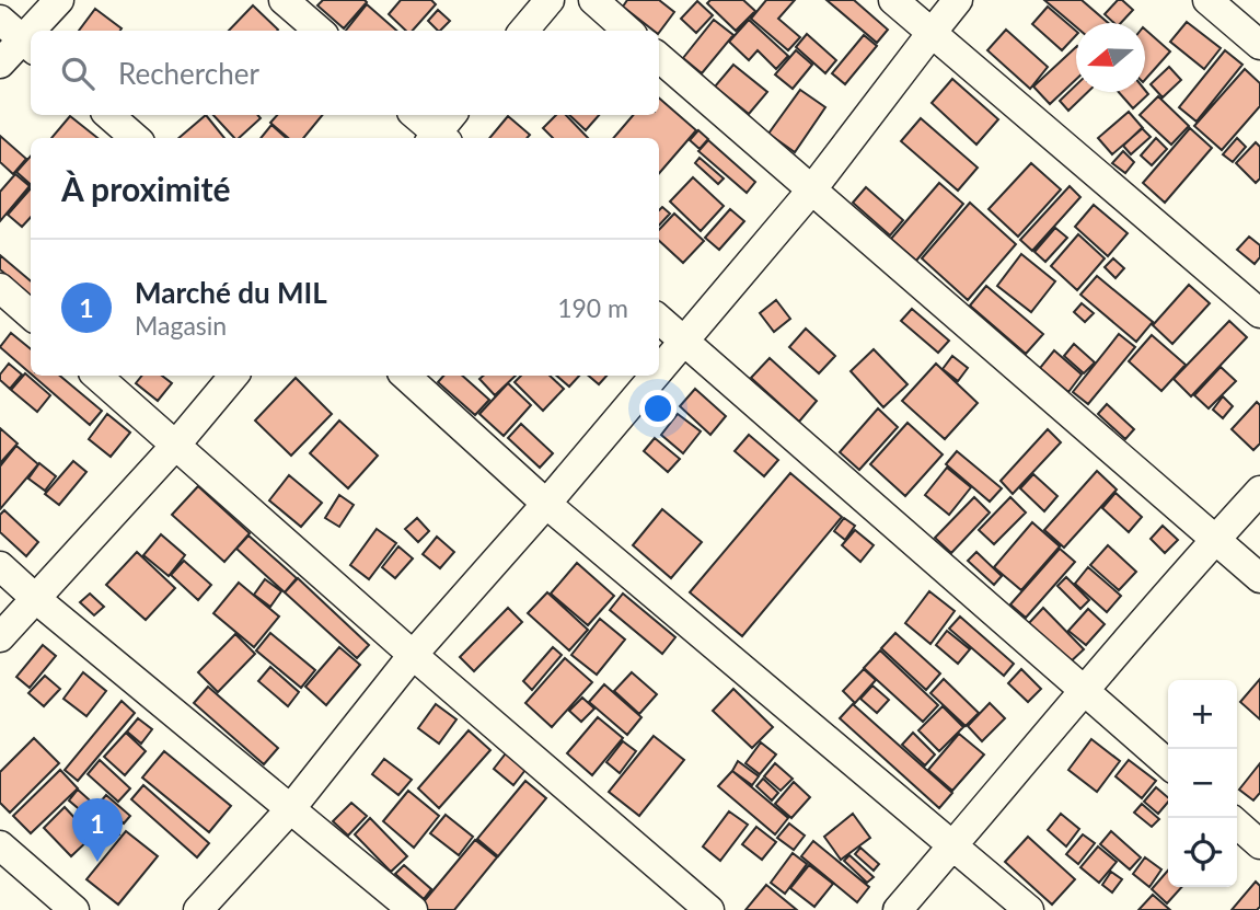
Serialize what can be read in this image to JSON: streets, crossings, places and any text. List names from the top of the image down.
{
  "north": "left",
  "page": {
    "search": "Rechercher",
    "heading": "À proximité",
    "list": [
      {
        "mark": "1",
        "name": "Marché du MIL",
        "note": "Magasin",
        "value": "190 m"
      }
    ],
    "map_buttons": ["+", "−"],
    "pins": "1"
  }
}
